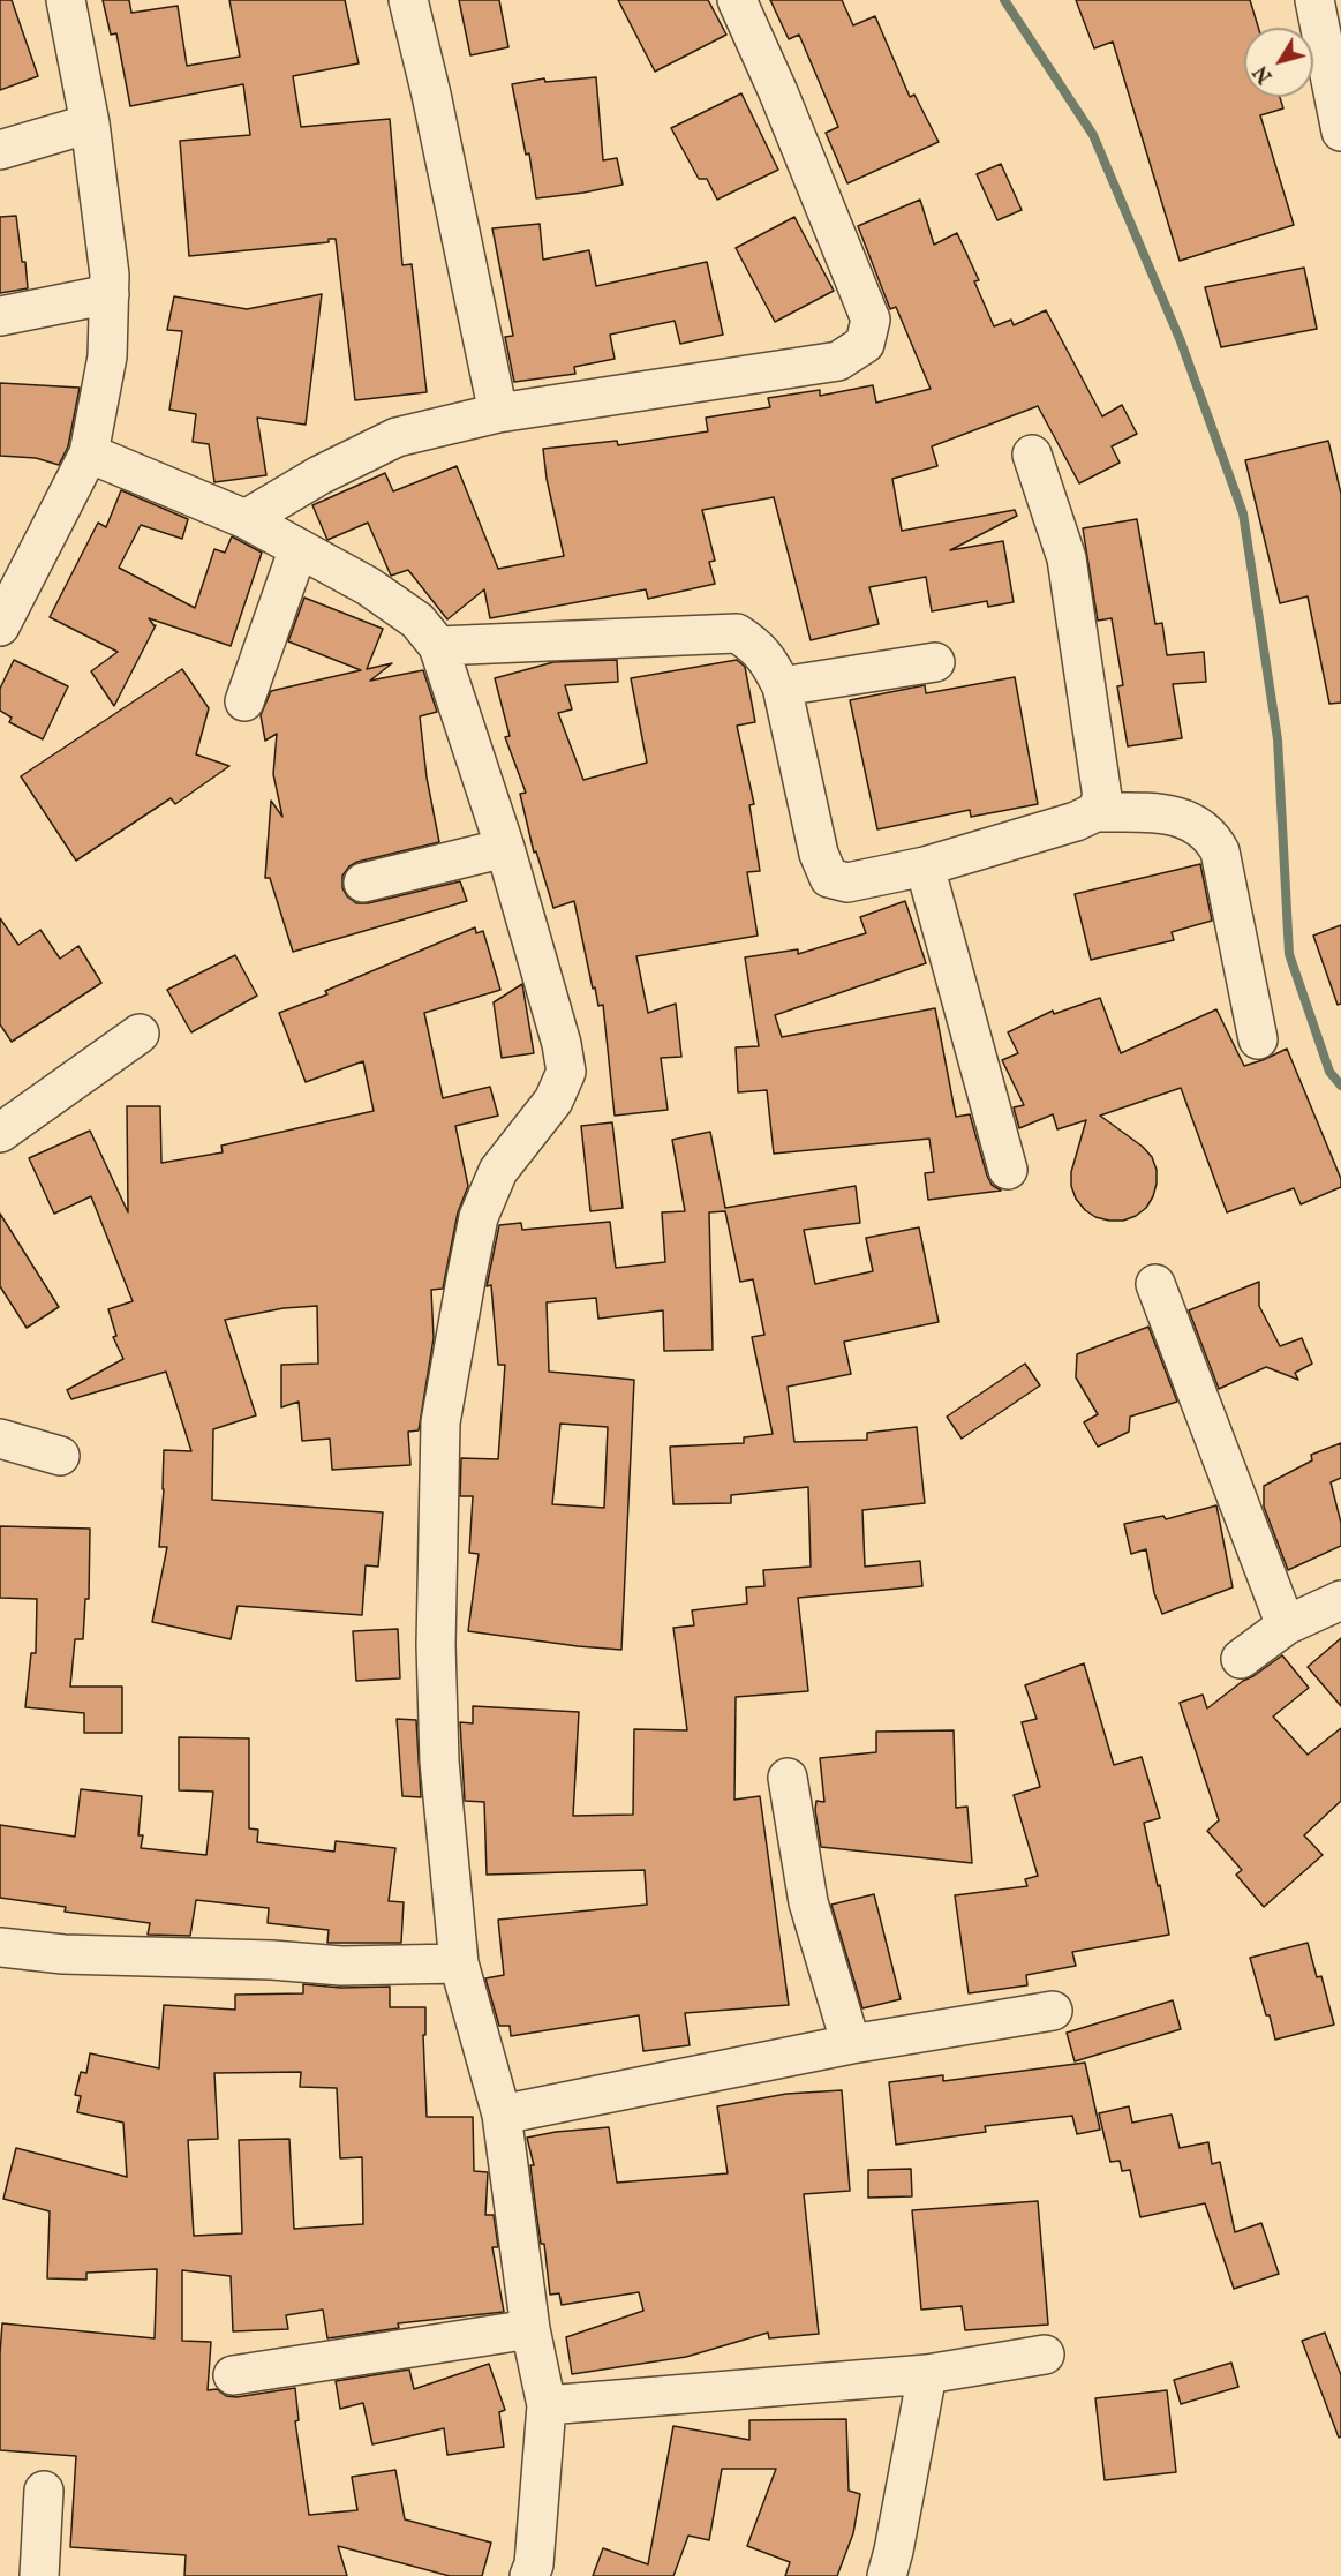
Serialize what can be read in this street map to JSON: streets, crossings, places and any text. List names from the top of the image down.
{
  "north": "bottom left"
}
